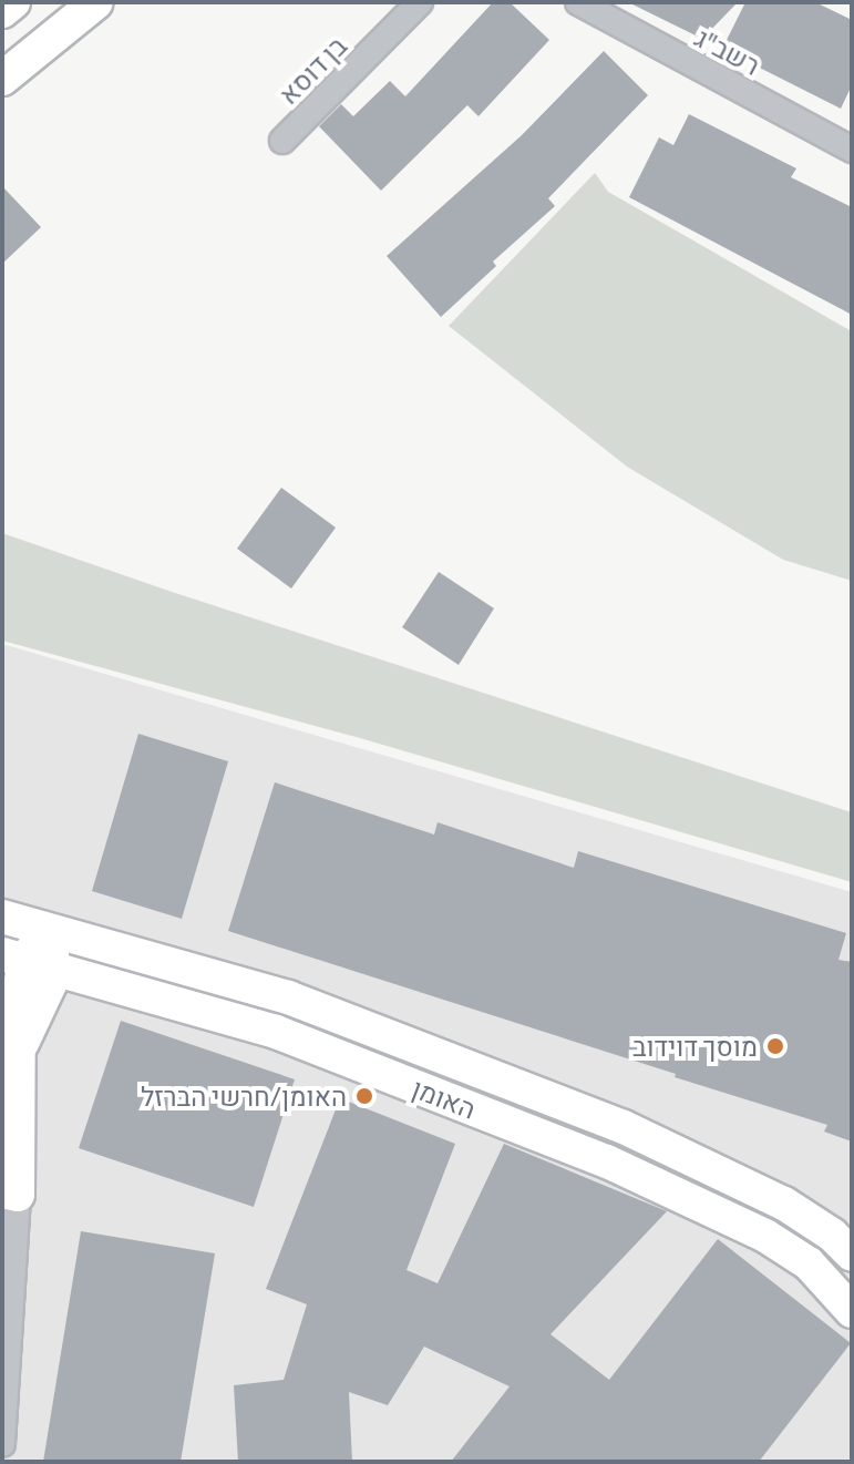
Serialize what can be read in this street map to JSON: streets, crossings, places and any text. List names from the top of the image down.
{
  "streets": {
    "street": ["רשב\"ג", "בן דוסא", "האומן"]
  },
  "places": ["מוסך דוידוב", "האומן/חרשי הברזל"]
}
